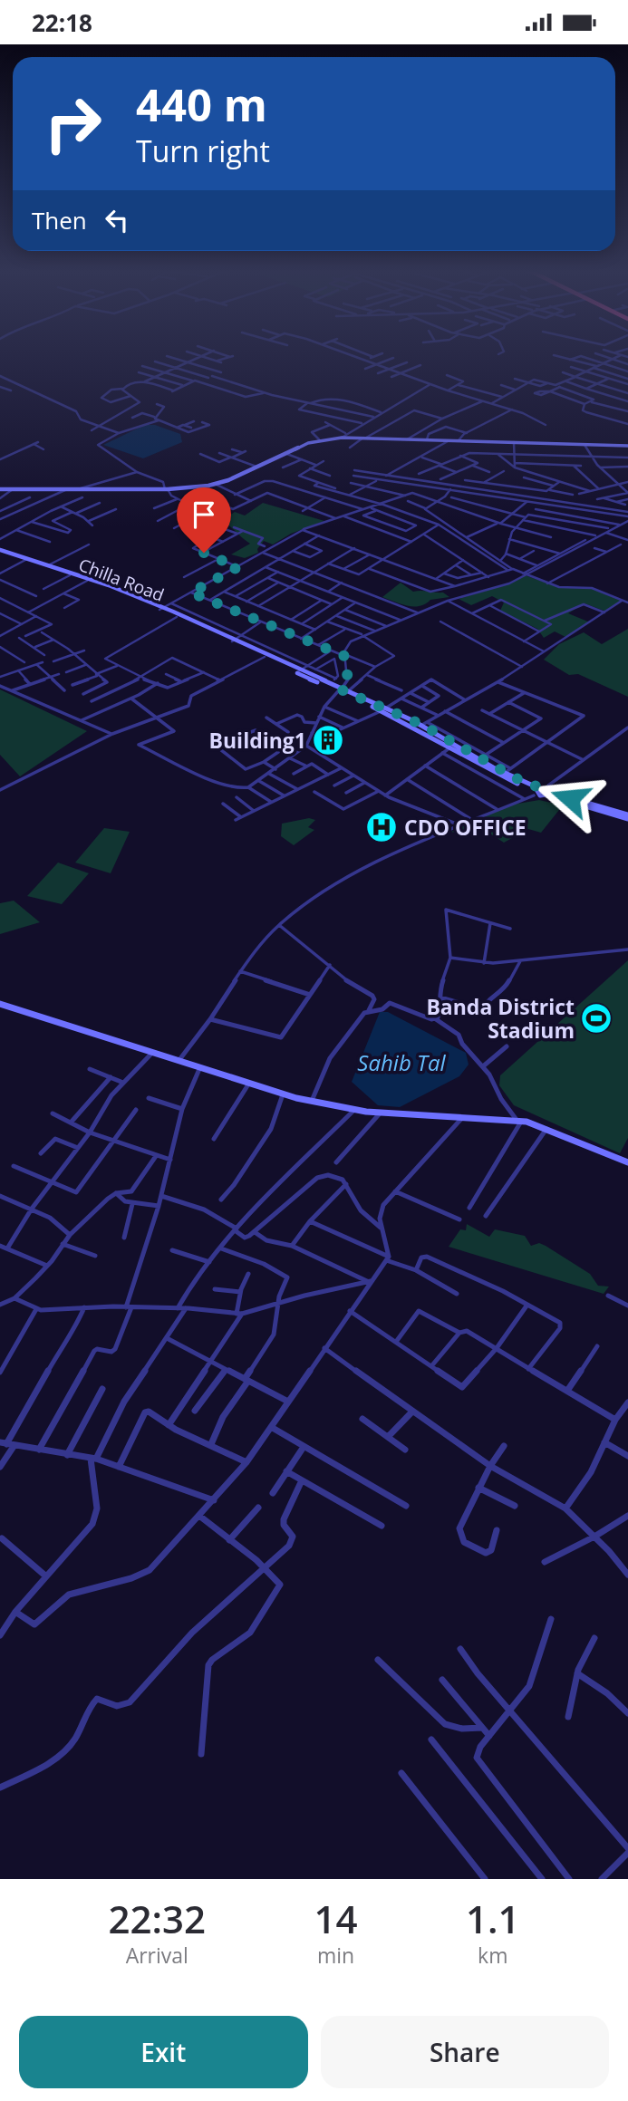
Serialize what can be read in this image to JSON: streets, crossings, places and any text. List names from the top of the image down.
{
  "streets": {
    "main road": ["Chilla Road"]
  },
  "water": ["Sahib Tal"],
  "places": {
    "building": ["Building1"],
    "hospital": ["CDO OFFICE"],
    "sports": ["Banda District Stadium"]
  },
  "page": {
    "status": "22:18",
    "turn": ["440 m", "Turn right"],
    "then": "Then",
    "eta": [
      "22:32",
      "Arrival",
      "14",
      "min",
      "1.1",
      "km"
    ],
    "buttons": ["Exit", "Share"]
  }
}
